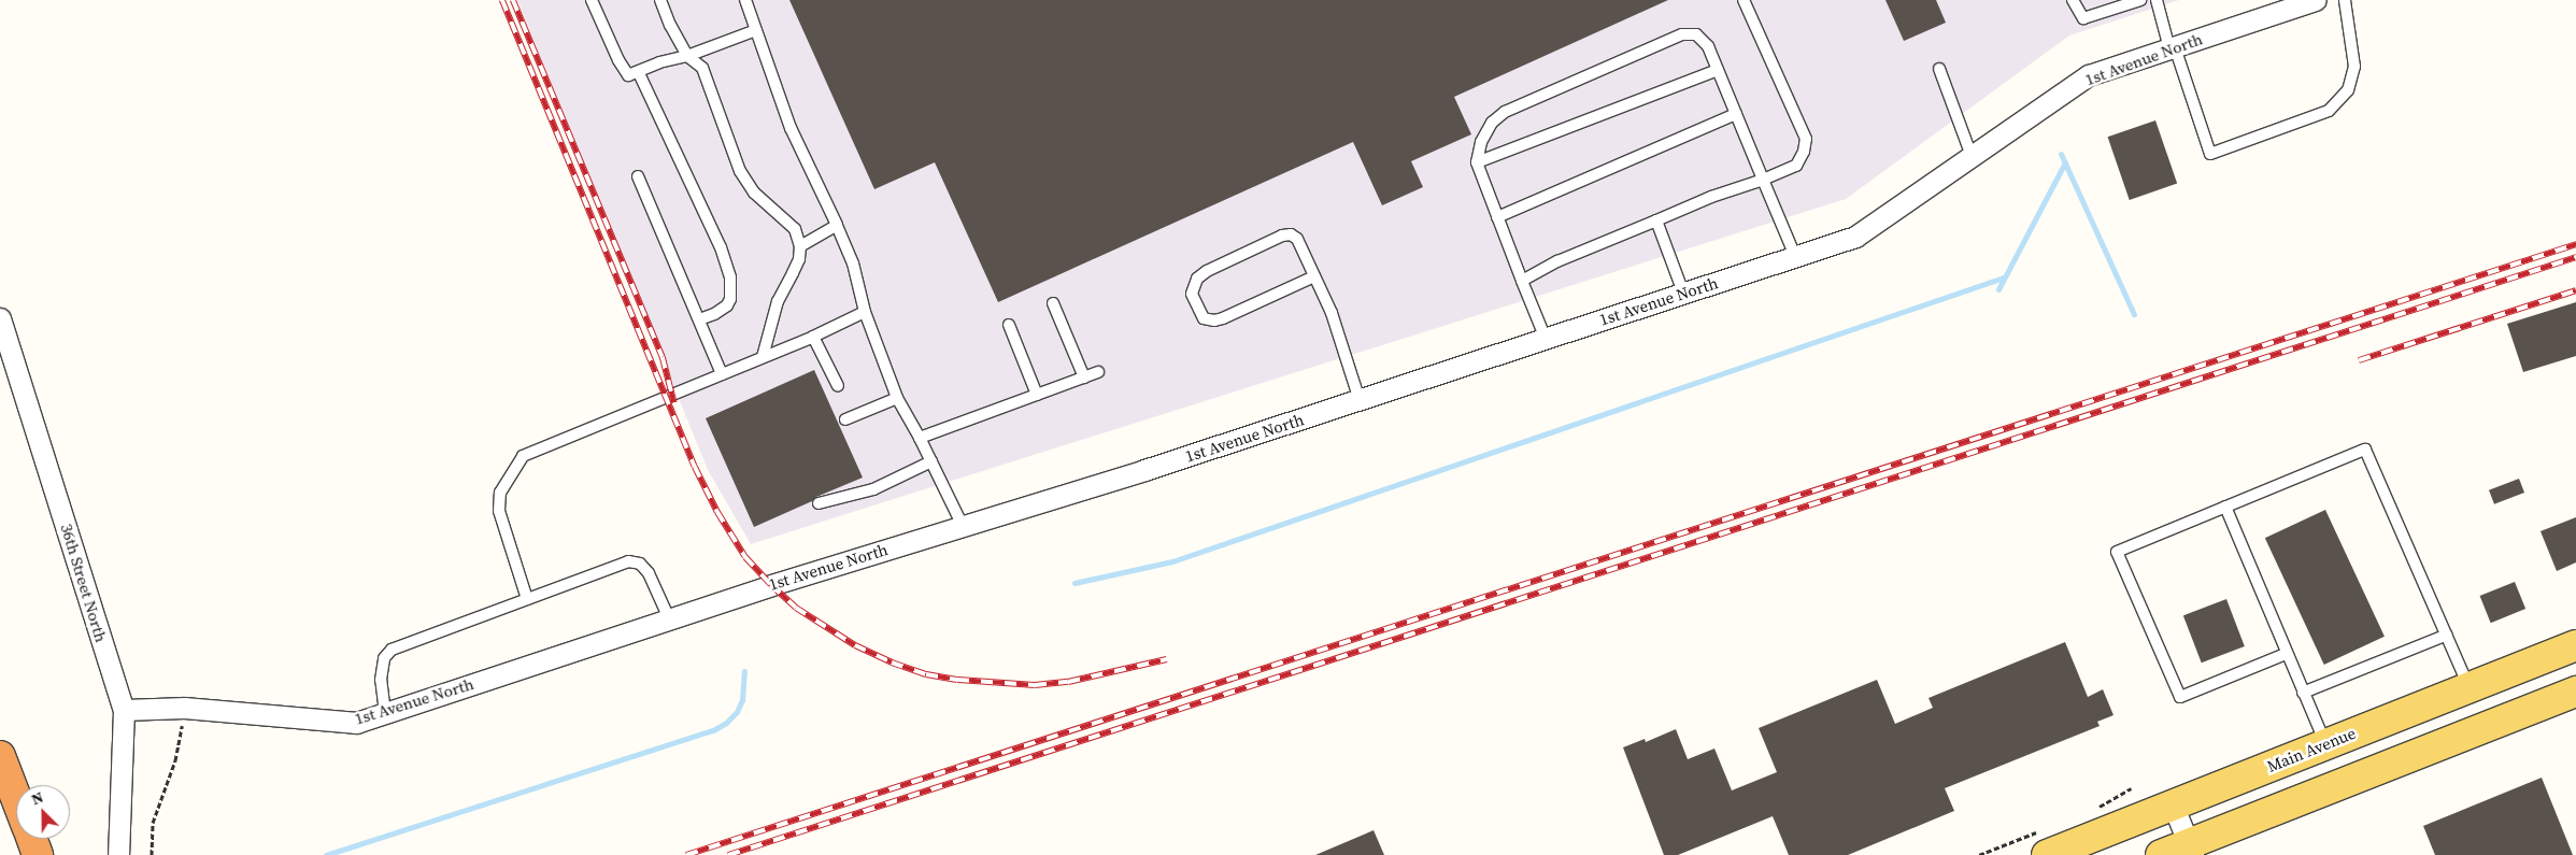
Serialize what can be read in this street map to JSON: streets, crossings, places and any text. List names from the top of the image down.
{
  "streets": {
    "main road": ["Main Avenue"],
    "street": ["1st Avenue North", "36th Street North"]
  },
  "crossings": [
    ["1st Avenue North", "36th Street North"]
  ],
  "north": "top left"
}
